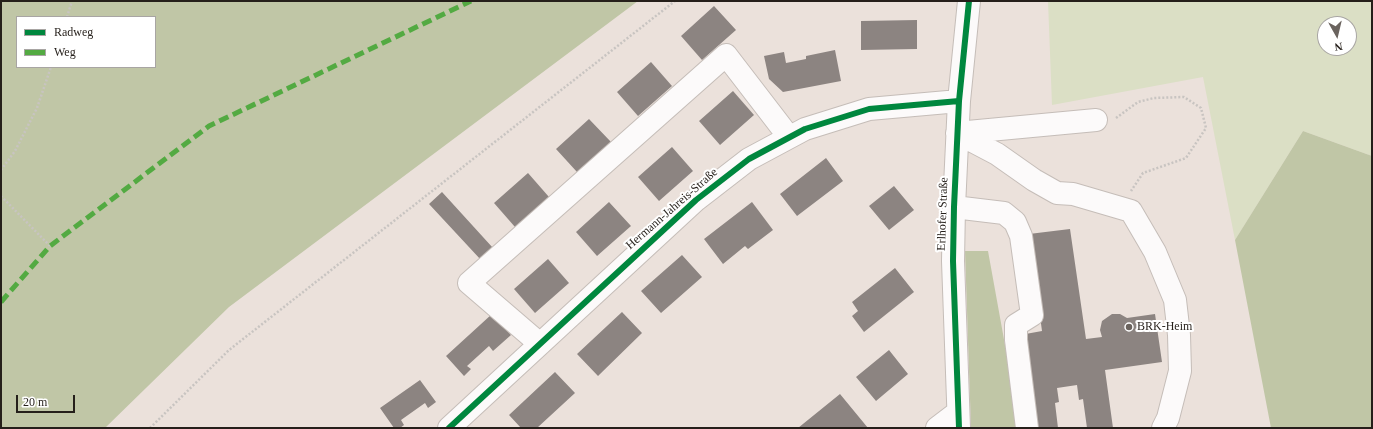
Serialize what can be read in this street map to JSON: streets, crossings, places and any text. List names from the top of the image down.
{
  "streets": {
    "street": ["Hermann-Jahreis-Straße", "Erlhofer Straße"]
  },
  "crossings": [
    ["Hermann-Jahreis-Straße", "Erlhofer Straße"]
  ],
  "places": ["BRK-Heim"],
  "legend": ["Radweg", "Weg"],
  "scale_bar": "20 m",
  "north": "bottom"
}
